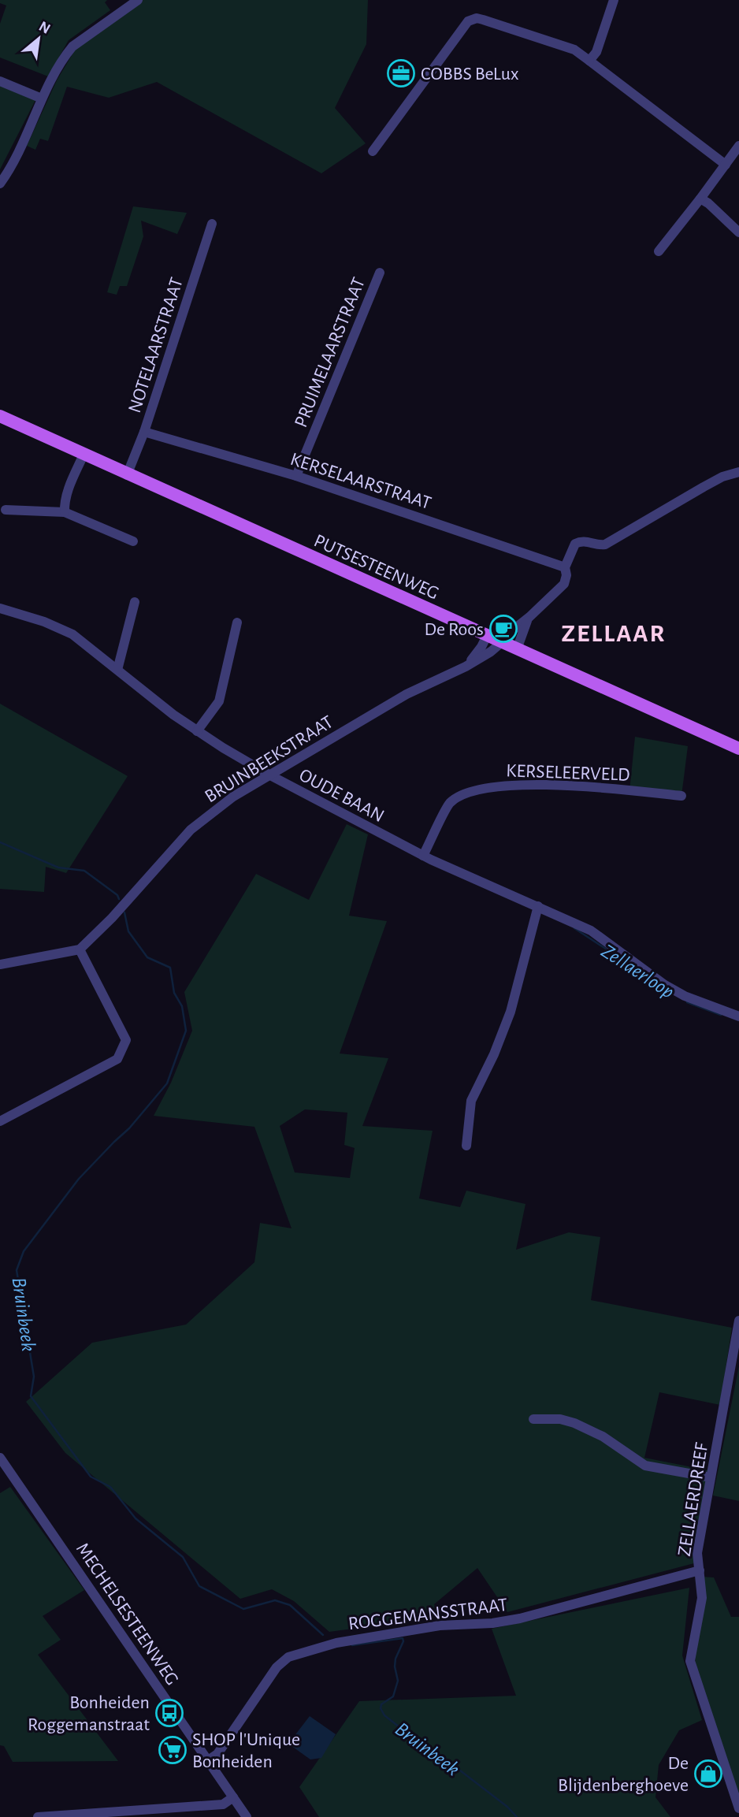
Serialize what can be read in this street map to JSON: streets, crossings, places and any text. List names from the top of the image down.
{
  "streets": {
    "main road": ["PUTSESTEENWEG"],
    "street": [
      "NOTELAARSTRAAT",
      "PRUIMELAARSTRAAT",
      "KERSELAARSTRAAT",
      "BRUINBEEKSTRAAT",
      "KERSELEERVELD",
      "OUDE BAAN",
      "ZELLAERDREEF",
      "MECHELSESTEENWEG",
      "ROGGEMANSSTRAAT"
    ]
  },
  "crossings": [
    ["NOTELAARSTRAAT", "KERSELAARSTRAAT"],
    ["NOTELAARSTRAAT", "PUTSESTEENWEG"],
    ["PRUIMELAARSTRAAT", "KERSELAARSTRAAT"],
    ["KERSELAARSTRAAT", "BRUINBEEKSTRAAT"],
    ["PUTSESTEENWEG", "BRUINBEEKSTRAAT"],
    ["BRUINBEEKSTRAAT", "OUDE BAAN"],
    ["KERSELEERVELD", "OUDE BAAN"],
    ["ZELLAERDREEF", "ROGGEMANSSTRAAT"],
    ["MECHELSESTEENWEG", "ROGGEMANSSTRAAT"]
  ],
  "districts": ["ZELLAAR"],
  "water": ["Zellaerloop", "Bruinbeek"],
  "places": {
    "office": ["COBBS BeLux"],
    "cafe": ["De Roos"],
    "bus stop": ["Bonheiden Roggemanstraat"],
    "supermarket": ["SHOP l'Unique Bonheiden"],
    "shop": ["De Blijdenberghoeve"]
  },
  "north": "top right"
}
